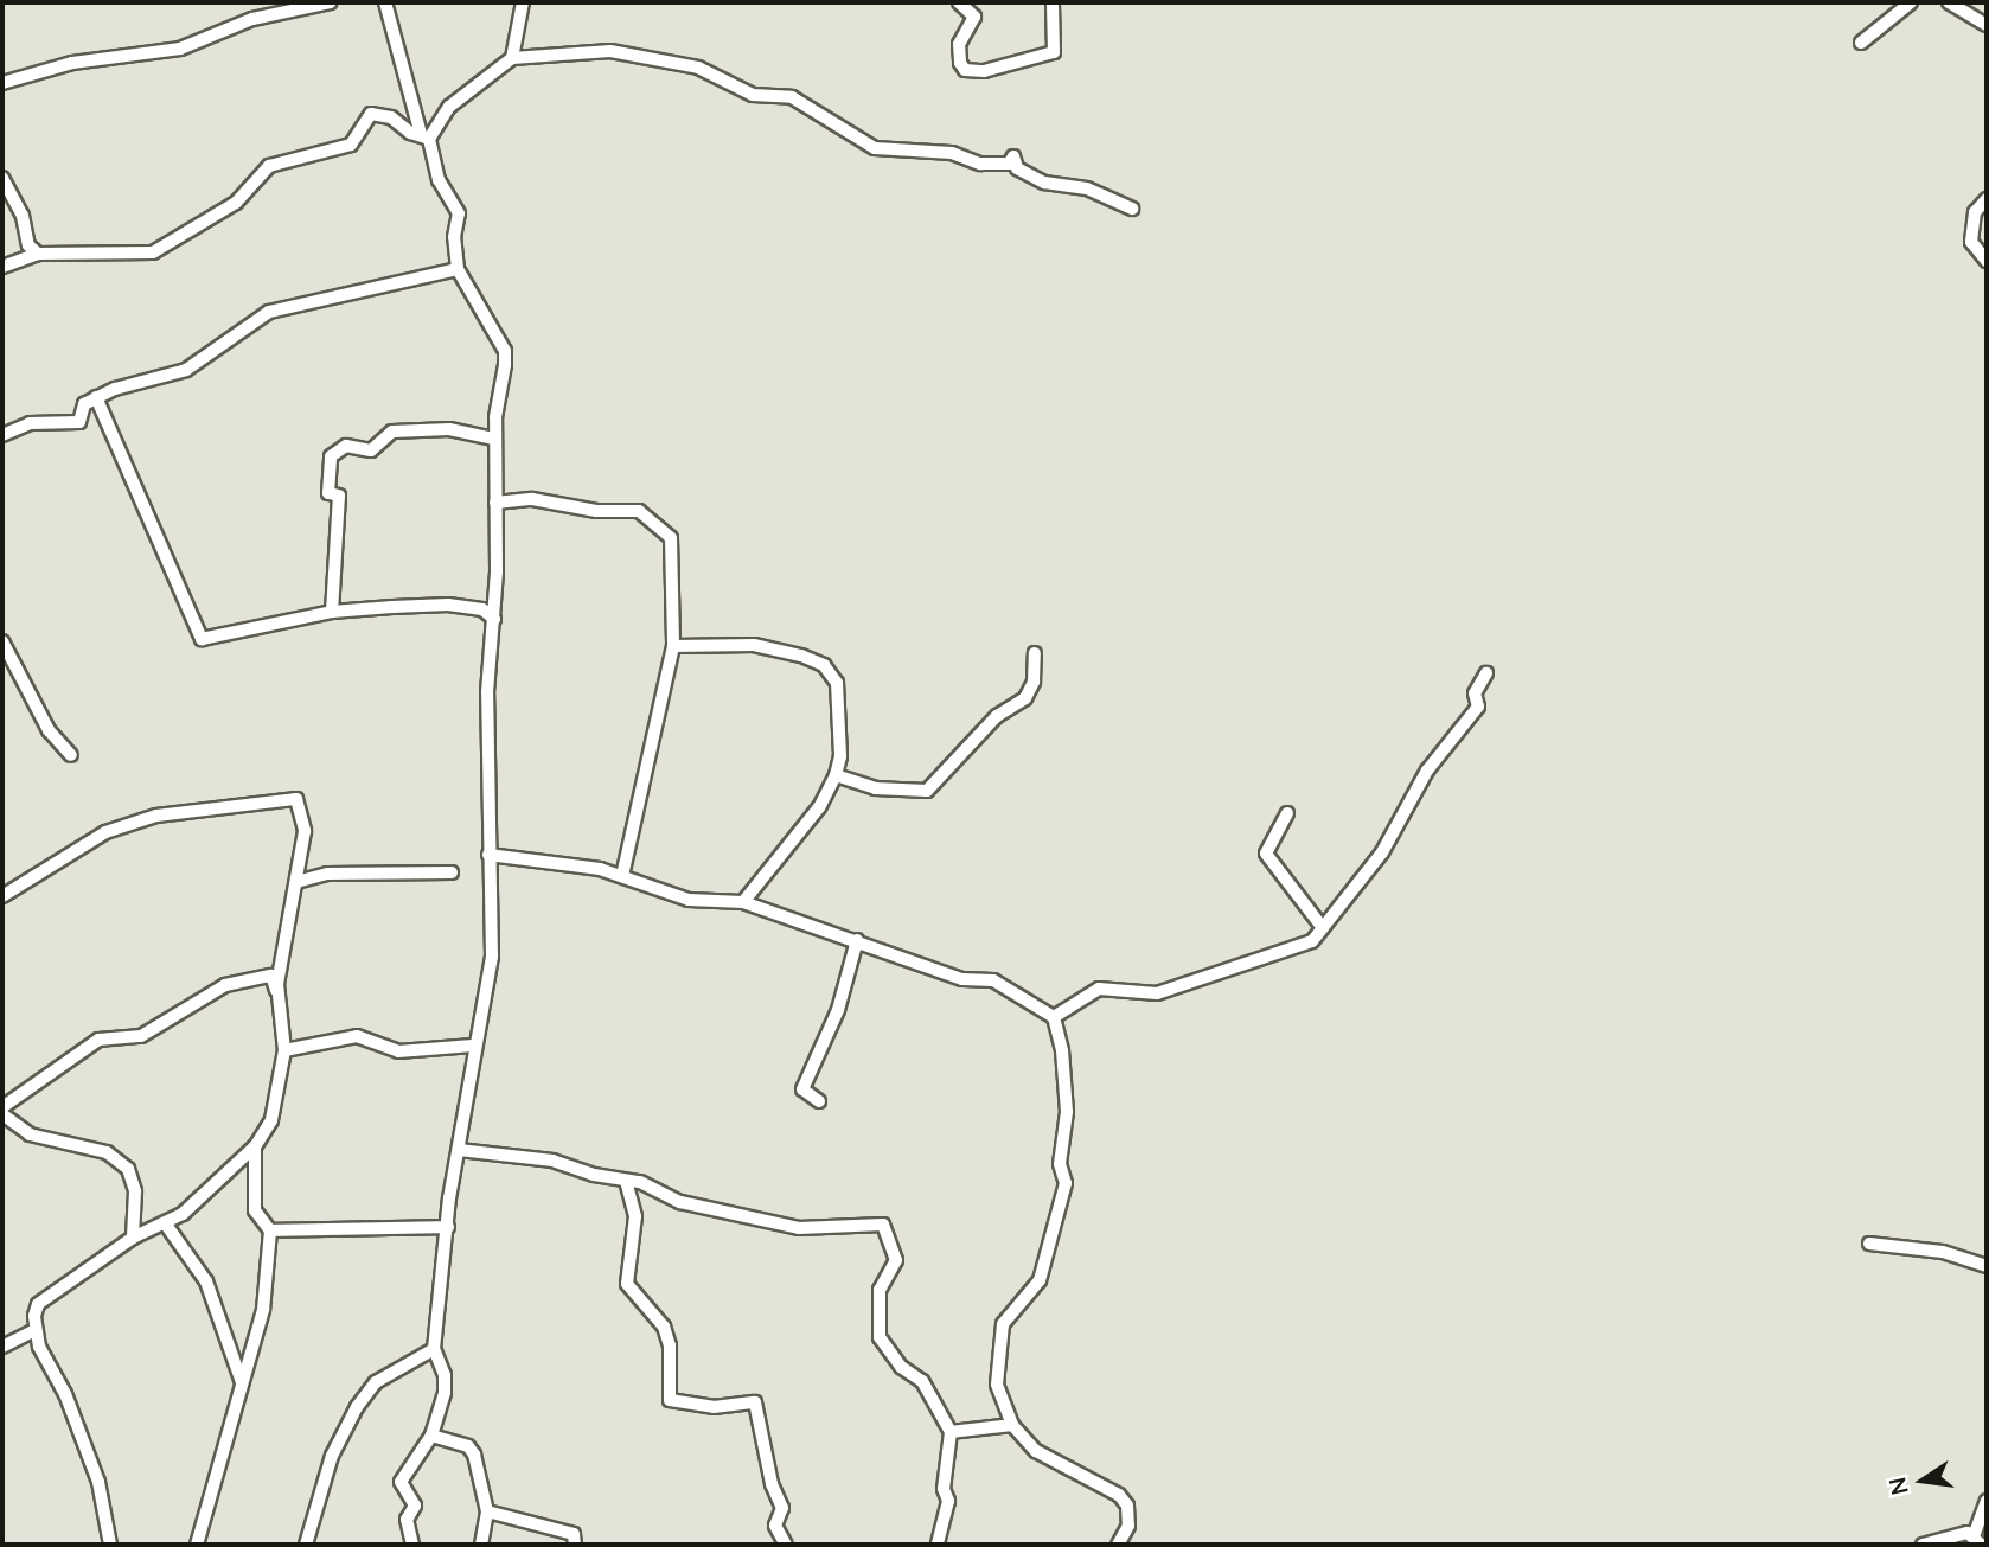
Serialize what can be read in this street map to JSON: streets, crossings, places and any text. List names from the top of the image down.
{
  "north": "left"
}
